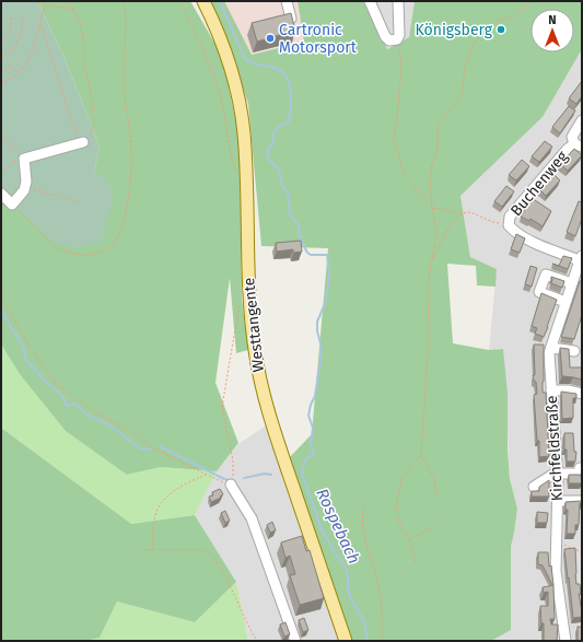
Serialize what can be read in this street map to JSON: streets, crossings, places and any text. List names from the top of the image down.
{
  "streets": {
    "main road": ["Westtangente"],
    "street": ["Buchenweg", "Kirchfeldstraße"]
  },
  "crossings": [
    ["Buchenweg", "Kirchfeldstraße"]
  ],
  "water": ["Rospebach"],
  "places": ["Königsberg", "Cartronic Motorsport"],
  "north": "top"
}
